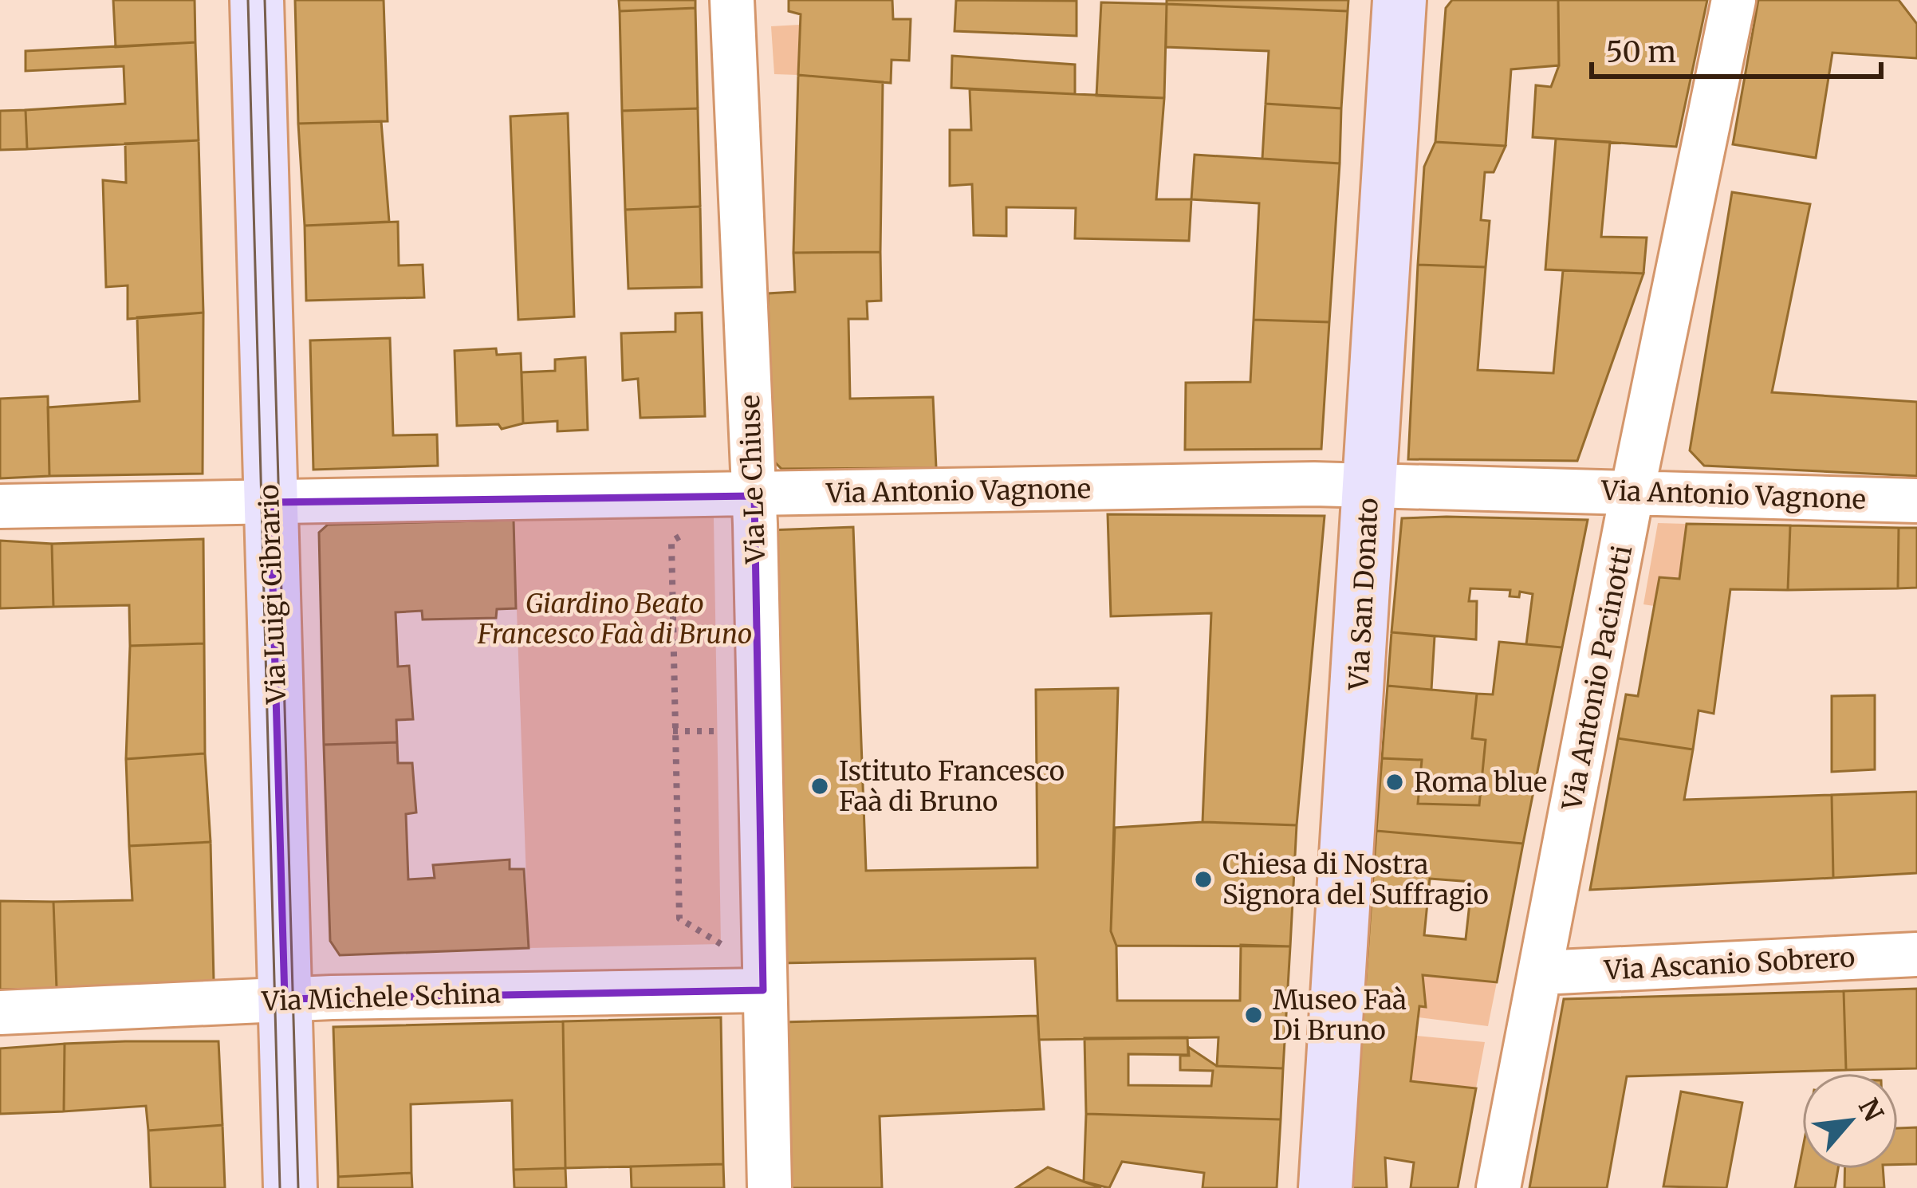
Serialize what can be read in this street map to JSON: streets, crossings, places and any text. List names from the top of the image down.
{
  "streets": {
    "street": [
      "Via Le Chiuse",
      "Via Antonio Vagnone",
      "Via Luigi Cibrario",
      "Via San Donato",
      "Via Antonio Pacinotti",
      "Via Ascanio Sobrero",
      "Via Michele Schina"
    ]
  },
  "crossings": [
    ["Via Le Chiuse", "Via Antonio Vagnone"],
    ["Via Le Chiuse", "Via Michele Schina"],
    ["Via Antonio Vagnone", "Via Luigi Cibrario"],
    ["Via Antonio Vagnone", "Via San Donato"],
    ["Via Antonio Vagnone", "Via Antonio Pacinotti"],
    ["Via Luigi Cibrario", "Via Michele Schina"],
    ["Via Antonio Pacinotti", "Via Ascanio Sobrero"]
  ],
  "parks": ["Giardino Beato Francesco Faà di Bruno"],
  "places": [
    "Roma blue",
    "Istituto Francesco Faà di Bruno",
    "Chiesa di Nostra Signora del Suffragio",
    "Museo Faà Di Bruno"
  ],
  "scale_bar": "50 m",
  "north": "top right"
}
